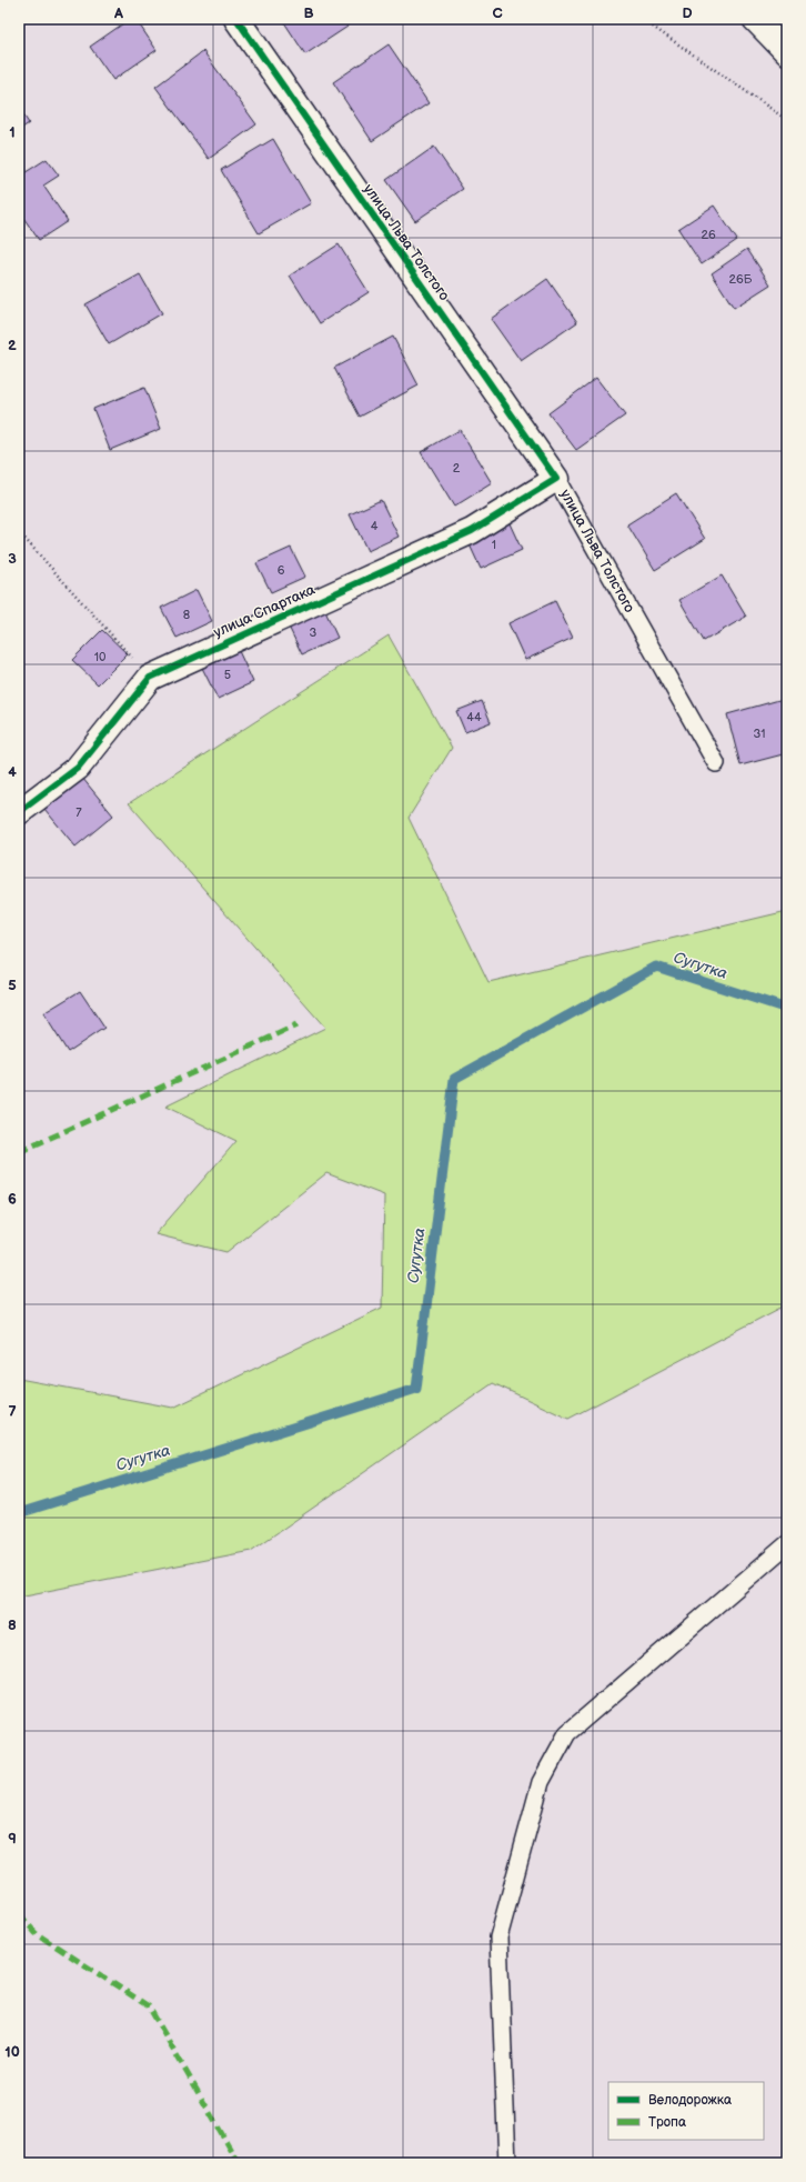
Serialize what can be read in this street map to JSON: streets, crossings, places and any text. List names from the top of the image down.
{
  "streets": {
    "street": ["улица Льва Толстого", "улица Спартака"]
  },
  "crossings": [
    ["улица Льва Толстого", "улица Спартака"]
  ],
  "water": ["Сугутка"],
  "house_numbers": [
    "26",
    "26Б",
    "2",
    "4",
    "1",
    "6",
    "8",
    "3",
    "10",
    "5",
    "44",
    "31",
    "7"
  ],
  "legend": ["Велодорожка", "Тропа"],
  "grid": {
    "columns": [
      "A",
      "B",
      "C",
      "D"
    ],
    "rows": [
      "1",
      "2",
      "3",
      "4",
      "5",
      "6",
      "7",
      "8",
      "9",
      "10"
    ]
  }
}
